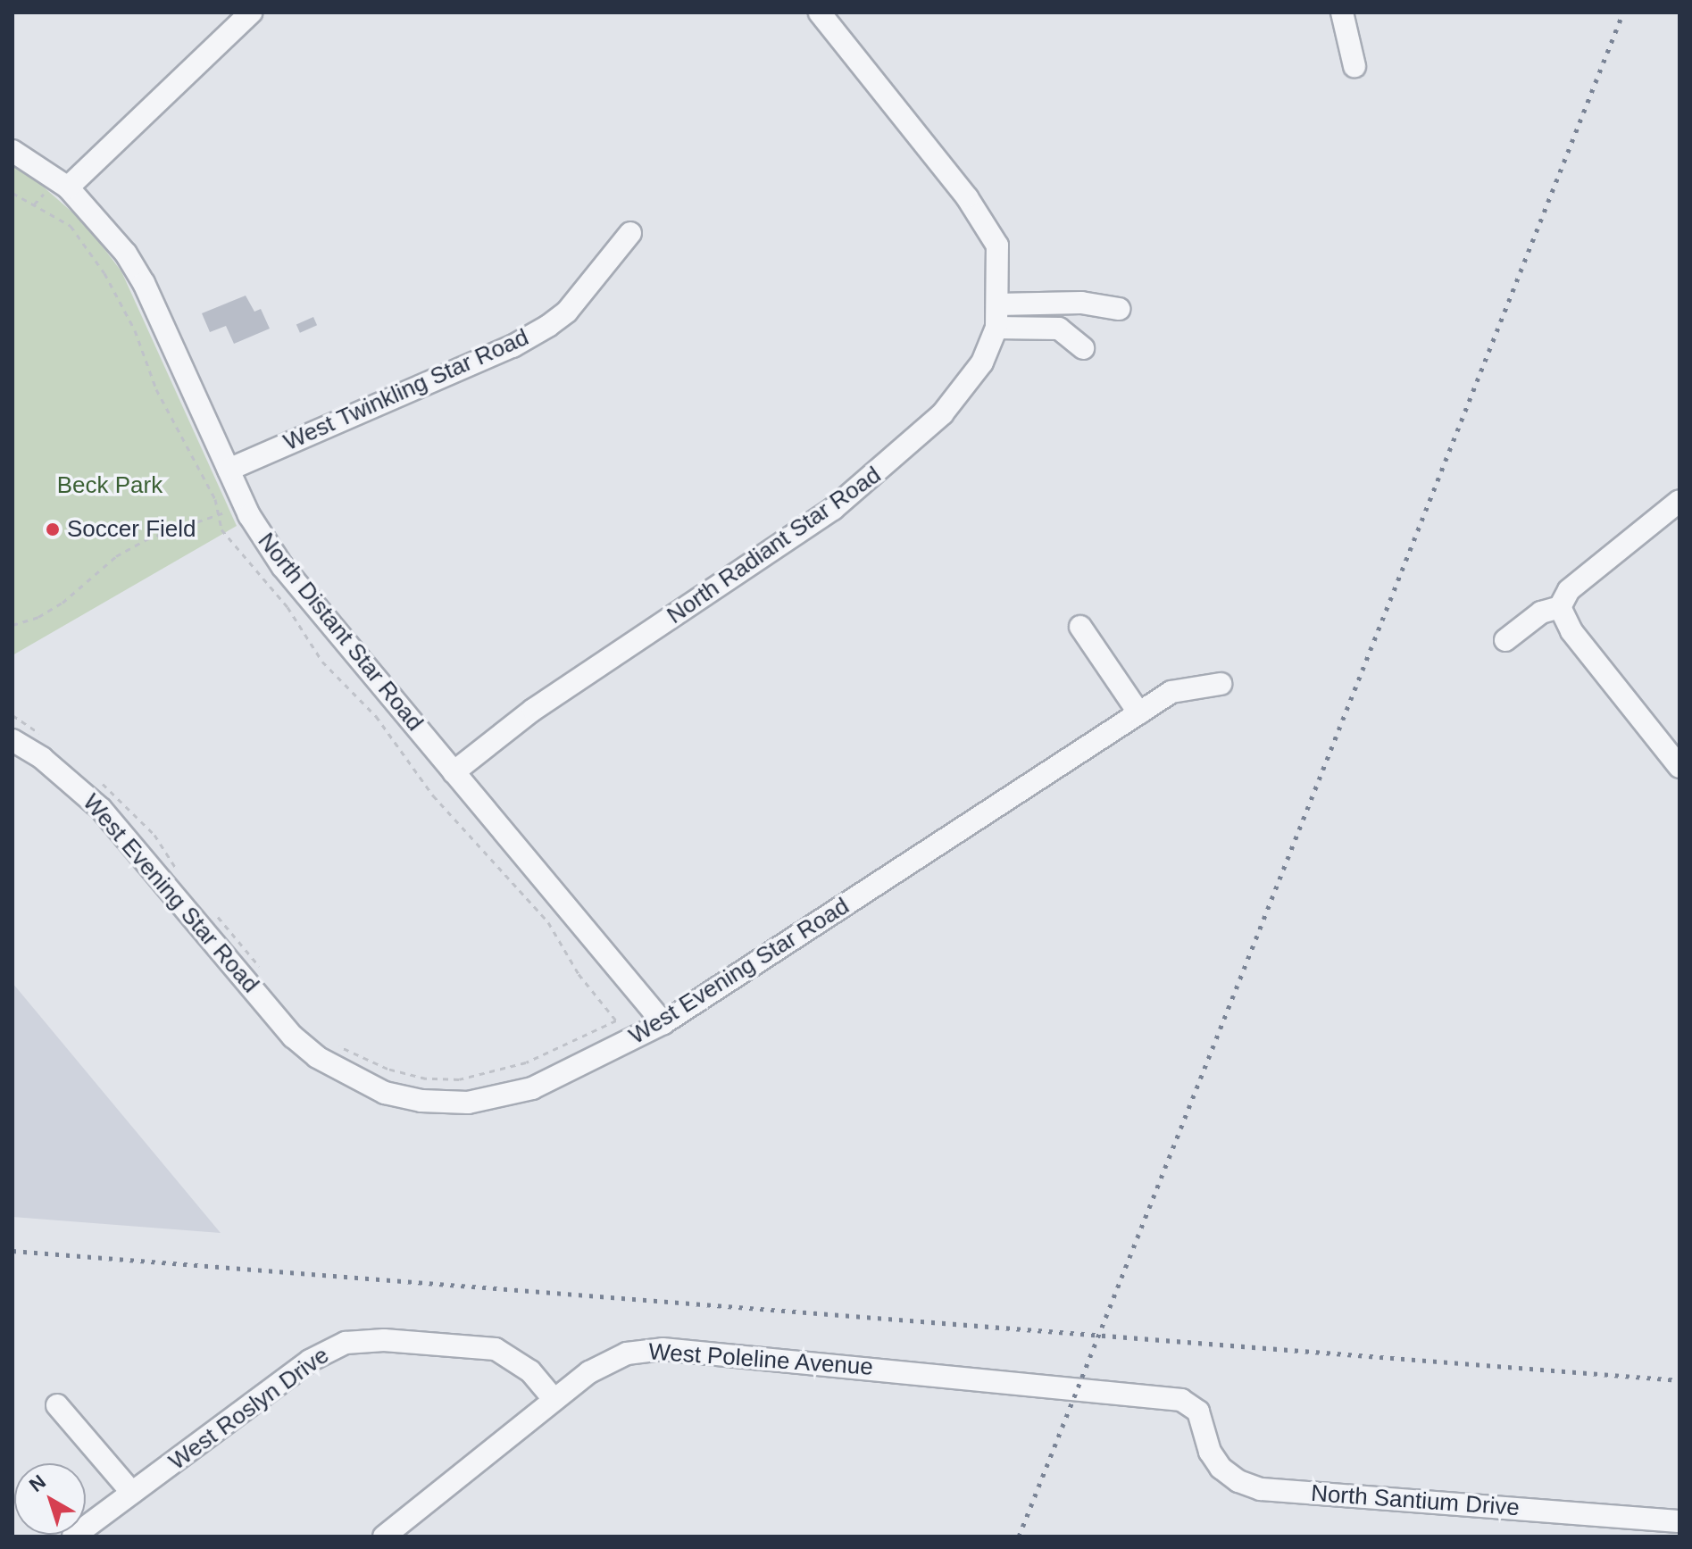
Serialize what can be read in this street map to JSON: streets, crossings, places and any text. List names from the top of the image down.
{
  "streets": {
    "street": [
      "West Twinkling Star Road",
      "North Radiant Star Road",
      "North Distant Star Road",
      "West Evening Star Road",
      "West Poleline Avenue",
      "West Roslyn Drive",
      "North Santium Drive"
    ]
  },
  "crossings": [
    ["West Twinkling Star Road", "North Distant Star Road"],
    ["North Radiant Star Road", "North Distant Star Road"],
    ["North Distant Star Road", "West Evening Star Road"],
    ["West Poleline Avenue", "West Roslyn Drive"],
    ["West Poleline Avenue", "North Santium Drive"]
  ],
  "parks": ["Beck Park"],
  "places": ["Soccer Field"],
  "north": "top left"
}
